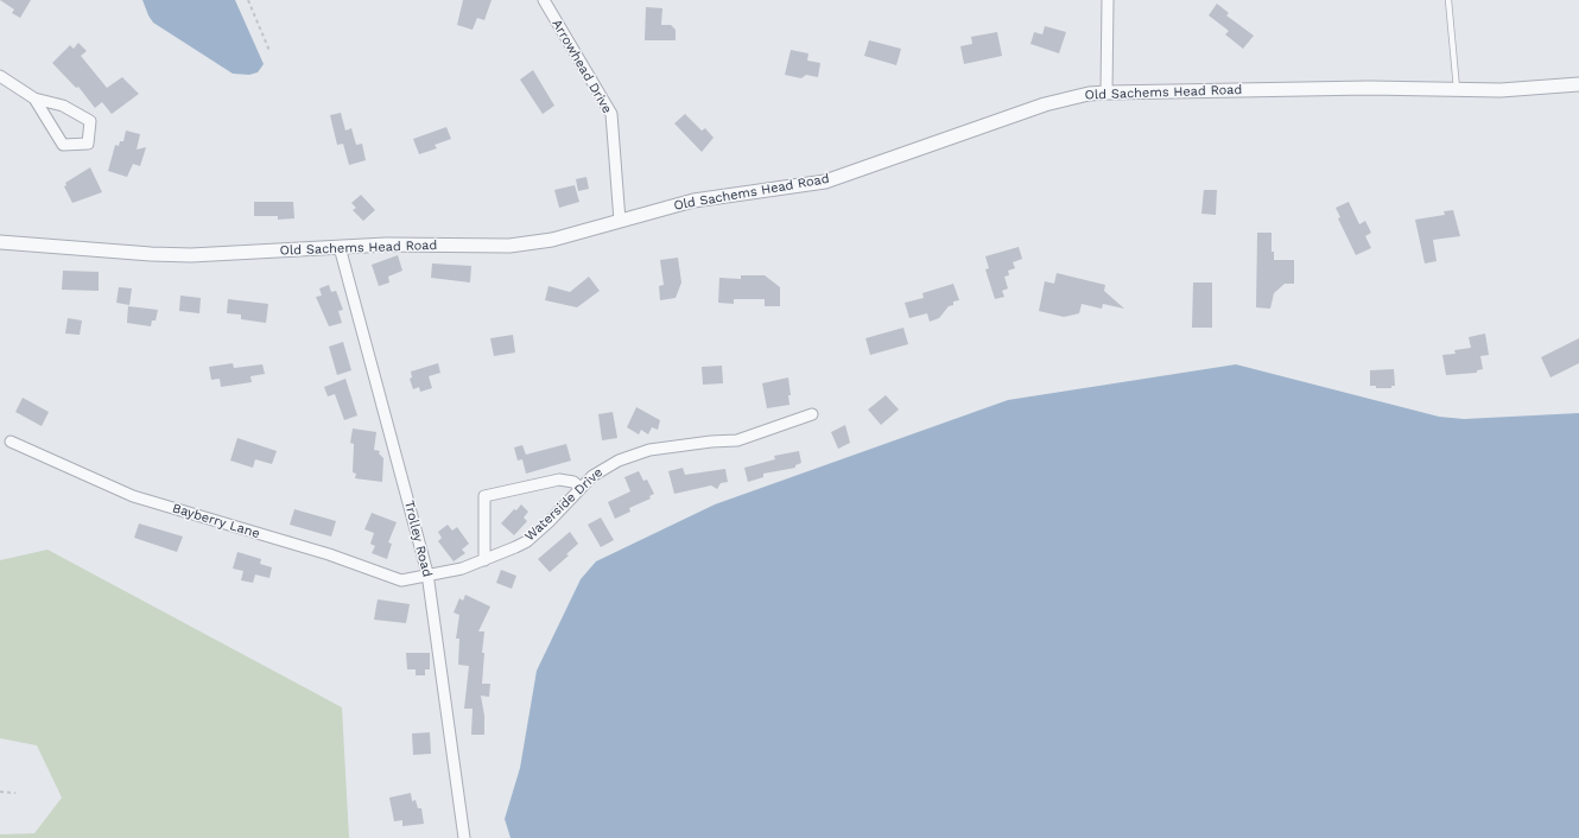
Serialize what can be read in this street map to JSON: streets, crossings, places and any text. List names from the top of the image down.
{
  "streets": {
    "street": [
      "Arrowhead Drive",
      "Old Sachems Head Road",
      "Waterside Drive",
      "Bayberry Lane",
      "Trolley Road"
    ]
  },
  "crossings": [
    ["Arrowhead Drive", "Old Sachems Head Road"],
    ["Old Sachems Head Road", "Trolley Road"],
    ["Waterside Drive", "Bayberry Lane"],
    ["Waterside Drive", "Trolley Road"],
    ["Bayberry Lane", "Trolley Road"]
  ]
}
